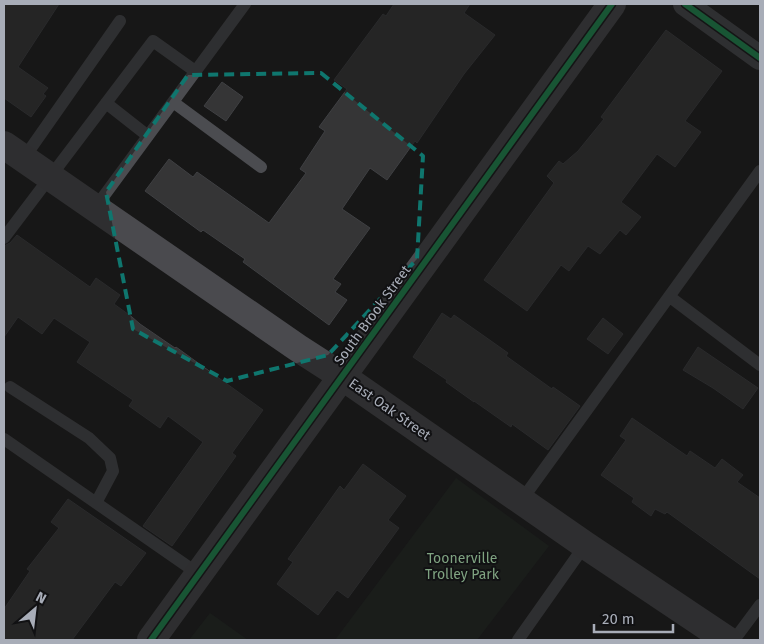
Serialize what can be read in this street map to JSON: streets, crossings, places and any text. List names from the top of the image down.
{
  "streets": {
    "main road": ["South Brook Street", "East Oak Street"]
  },
  "crossings": [
    ["South Brook Street", "East Oak Street"]
  ],
  "parks": ["Toonerville Trolley Park"],
  "scale_bar": "20 m",
  "north": "top right"
}
